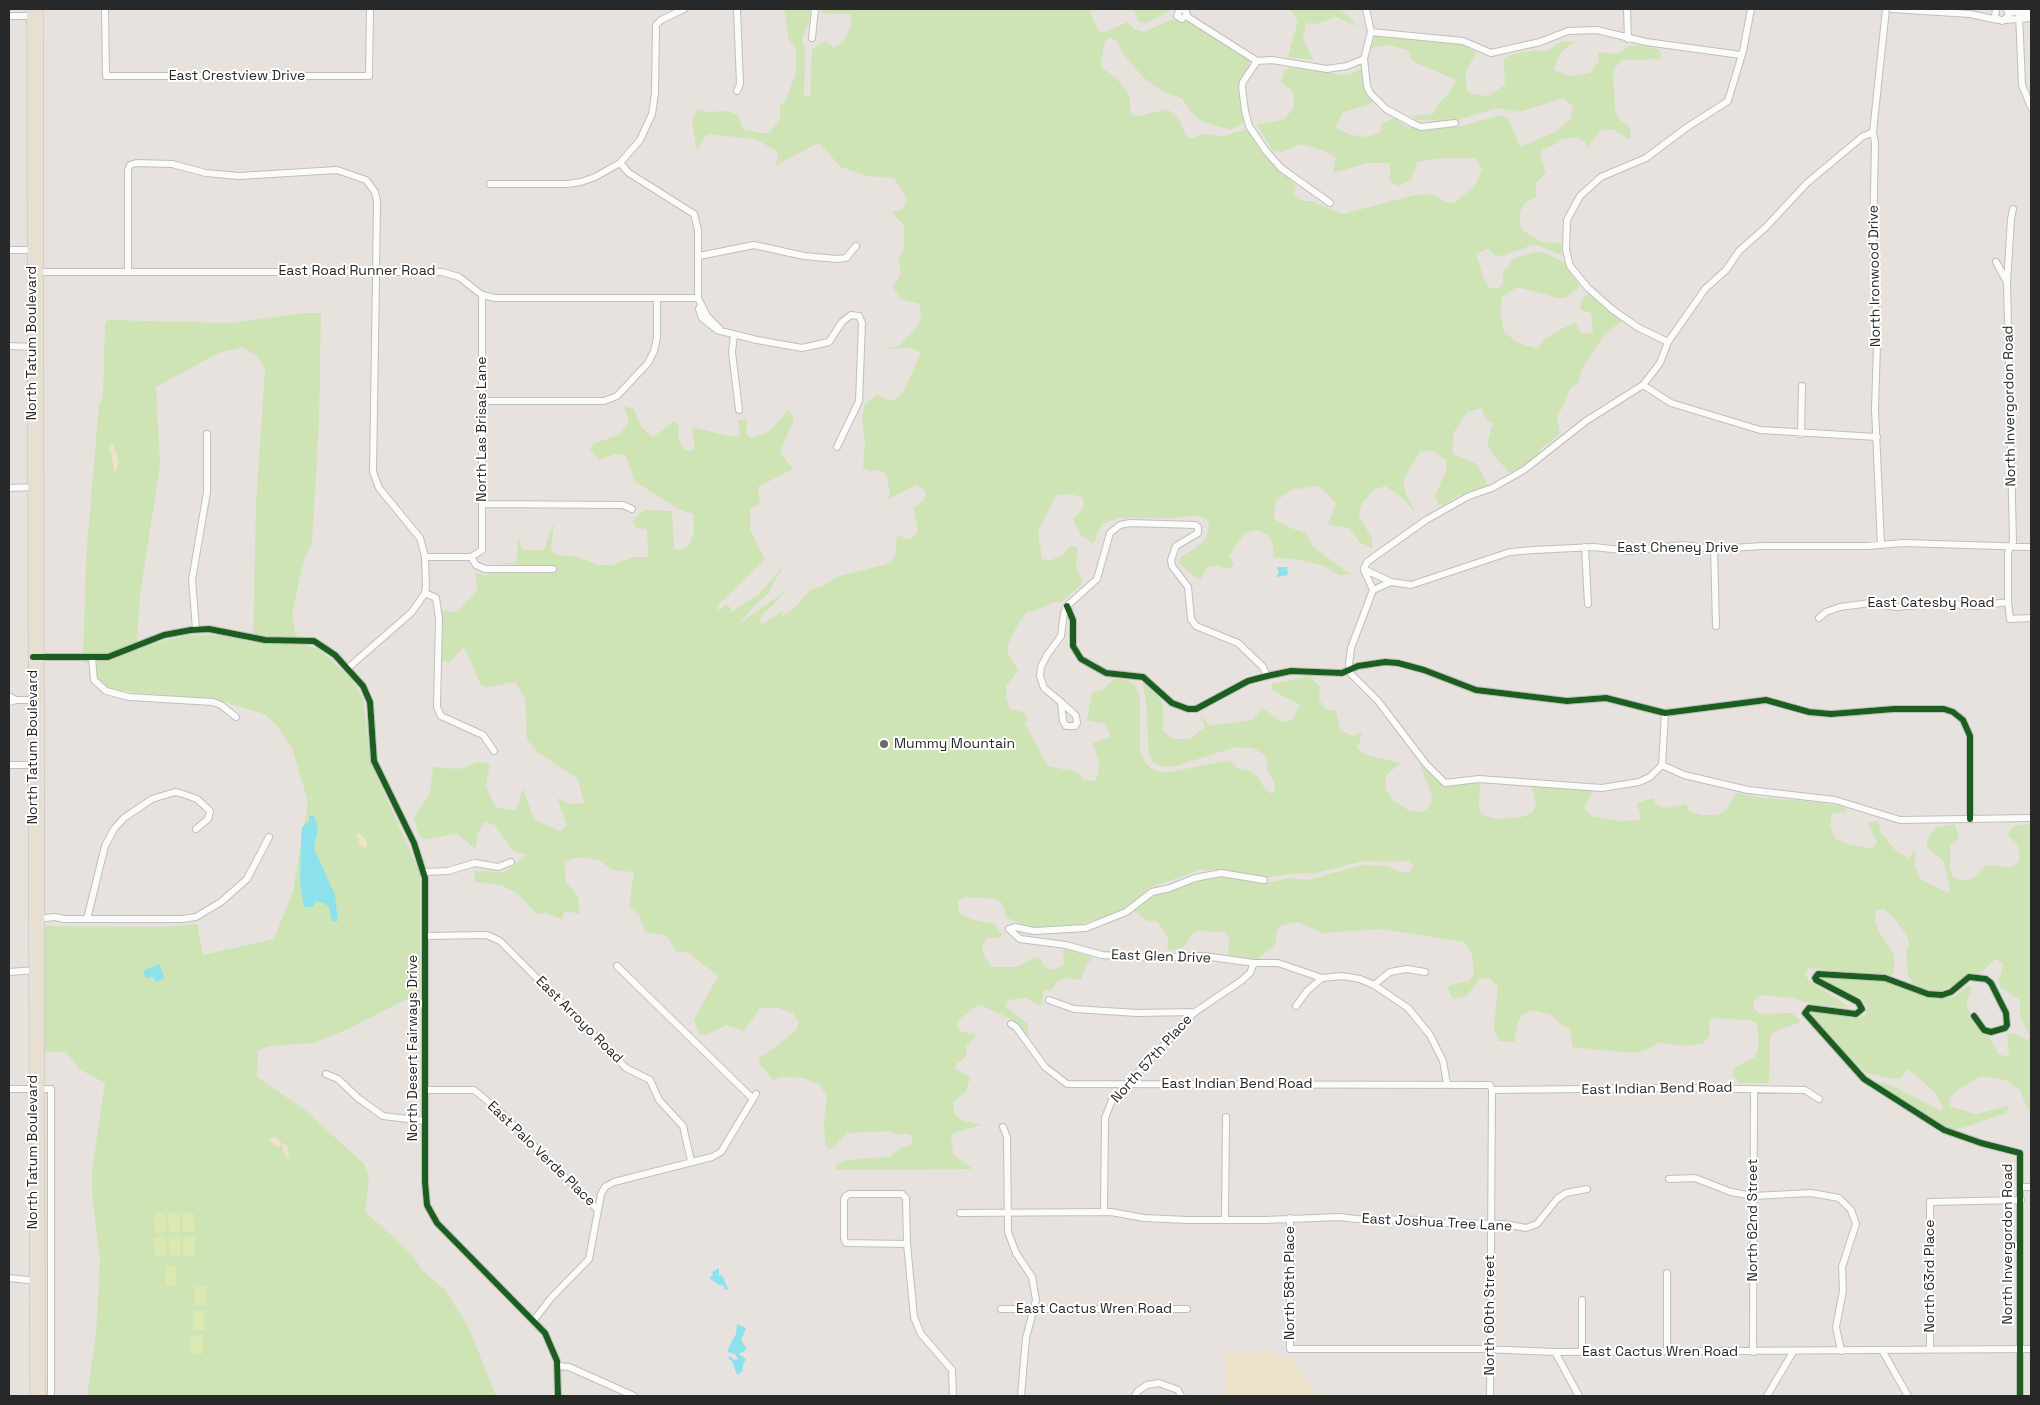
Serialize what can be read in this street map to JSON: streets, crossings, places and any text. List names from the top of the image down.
{
  "streets": {
    "main road": ["North Tatum Boulevard"],
    "street": [
      "East Crestview Drive",
      "East Road Runner Road",
      "North Ironwood Drive",
      "North Invergordon Road",
      "North Las Brisas Lane",
      "East Cheney Drive",
      "East Catesby Road",
      "East Glen Drive",
      "East Arroyo Road",
      "North Desert Fairways Drive",
      "North 57th Place",
      "East Indian Bend Road",
      "East Palo Verde Place",
      "North 62nd Street",
      "East Joshua Tree Lane",
      "North 63rd Place",
      "North 58th Place",
      "East Cactus Wren Road",
      "North 60th Street"
    ]
  },
  "crossings": [
    ["East Road Runner Road", "North Tatum Boulevard"],
    ["East Road Runner Road", "North Las Brisas Lane"],
    ["North Ironwood Drive", "East Cheney Drive"],
    ["North Tatum Boulevard", "North Desert Fairways Drive"],
    ["North Invergordon Road", "East Cheney Drive"],
    ["North Invergordon Road", "East Catesby Road"],
    ["North Invergordon Road", "North 63rd Place"],
    ["North Invergordon Road", "East Cactus Wren Road"],
    ["East Glen Drive", "North 57th Place"],
    ["East Glen Drive", "East Indian Bend Road"],
    ["East Arroyo Road", "North Desert Fairways Drive"],
    ["North Desert Fairways Drive", "East Palo Verde Place"],
    ["North 57th Place", "East Indian Bend Road"],
    ["North 57th Place", "East Joshua Tree Lane"],
    ["East Indian Bend Road", "North 62nd Street"],
    ["East Indian Bend Road", "North 60th Street"],
    ["North 62nd Street", "East Cactus Wren Road"],
    ["East Joshua Tree Lane", "North 58th Place"],
    ["East Joshua Tree Lane", "North 60th Street"],
    ["North 63rd Place", "East Cactus Wren Road"],
    ["North 58th Place", "East Cactus Wren Road"],
    ["East Cactus Wren Road", "North 60th Street"]
  ],
  "places": ["Mummy Mountain"]
}
